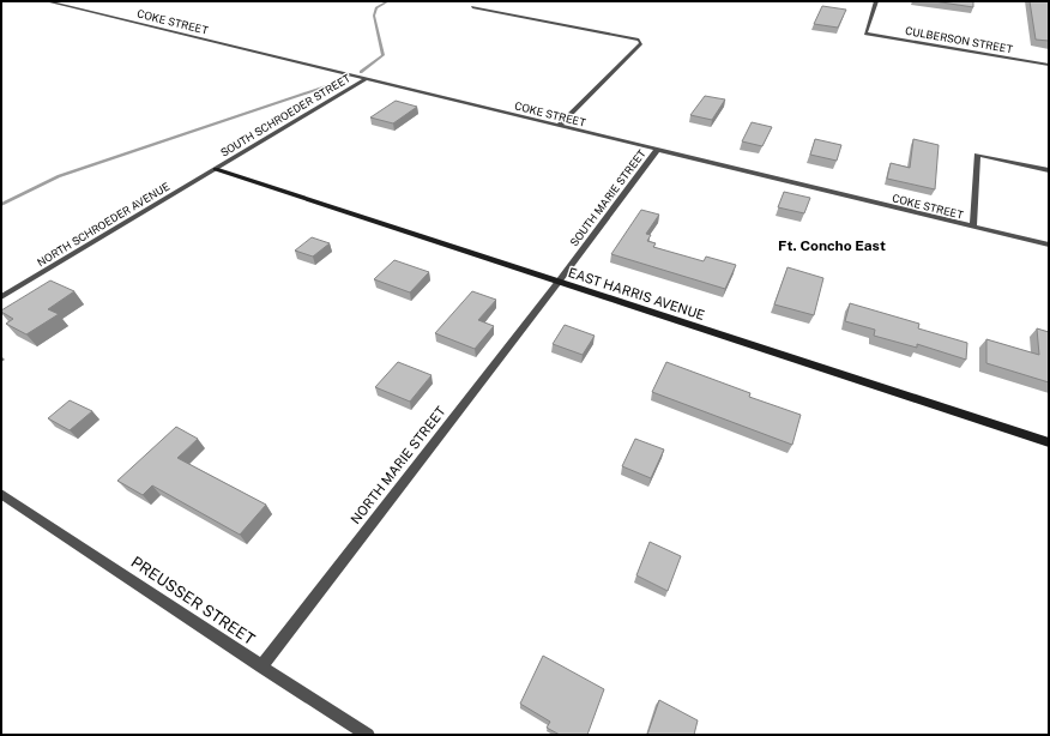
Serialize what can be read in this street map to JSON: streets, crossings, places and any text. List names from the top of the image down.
{
  "streets": {
    "street": [
      "COKE STREET",
      "CULBERSON STREET",
      "SOUTH SCHROEDER STREET",
      "SOUTH MARIE STREET",
      "NORTH SCHROEDER AVENUE",
      "EAST HARRIS AVENUE",
      "NORTH MARIE STREET",
      "PREUSSER STREET"
    ]
  },
  "crossings": [
    ["COKE STREET", "SOUTH SCHROEDER STREET"],
    ["COKE STREET", "SOUTH MARIE STREET"],
    ["SOUTH SCHROEDER STREET", "NORTH SCHROEDER AVENUE"],
    ["SOUTH SCHROEDER STREET", "EAST HARRIS AVENUE"],
    ["SOUTH MARIE STREET", "EAST HARRIS AVENUE"],
    ["SOUTH MARIE STREET", "NORTH MARIE STREET"],
    ["NORTH SCHROEDER AVENUE", "EAST HARRIS AVENUE"],
    ["EAST HARRIS AVENUE", "NORTH MARIE STREET"],
    ["NORTH MARIE STREET", "PREUSSER STREET"]
  ],
  "districts": ["Ft. Concho East"]
}
